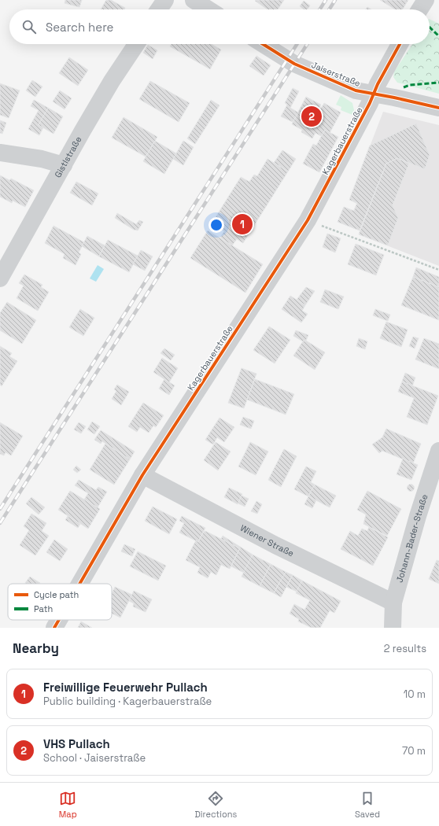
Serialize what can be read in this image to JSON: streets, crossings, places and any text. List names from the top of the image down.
{
  "streets": {
    "street": [
      "Jaiserstraße",
      "Kagerbauerstraße",
      "Gistlstraße",
      "Johann-Bader-Straße",
      "Wiener Straße"
    ]
  },
  "crossings": [
    ["Jaiserstraße", "Kagerbauerstraße"],
    ["Kagerbauerstraße", "Wiener Straße"],
    ["Johann-Bader-Straße", "Wiener Straße"]
  ],
  "legend": ["Cycle path", "Path"],
  "page": {
    "search": "Search here",
    "pins": ["2", "1"],
    "heading": ["Nearby", "2 results"],
    "list": [
      {
        "mark": "1",
        "name": "Freiwillige Feuerwehr Pullach",
        "note": "Public building · Kagerbauerstraße",
        "value": "10 m"
      },
      {
        "mark": "2",
        "name": "VHS Pullach",
        "note": "School · Jaiserstraße",
        "value": "70 m"
      }
    ],
    "nav": ["Map", "Directions", "Saved"]
  }
}
